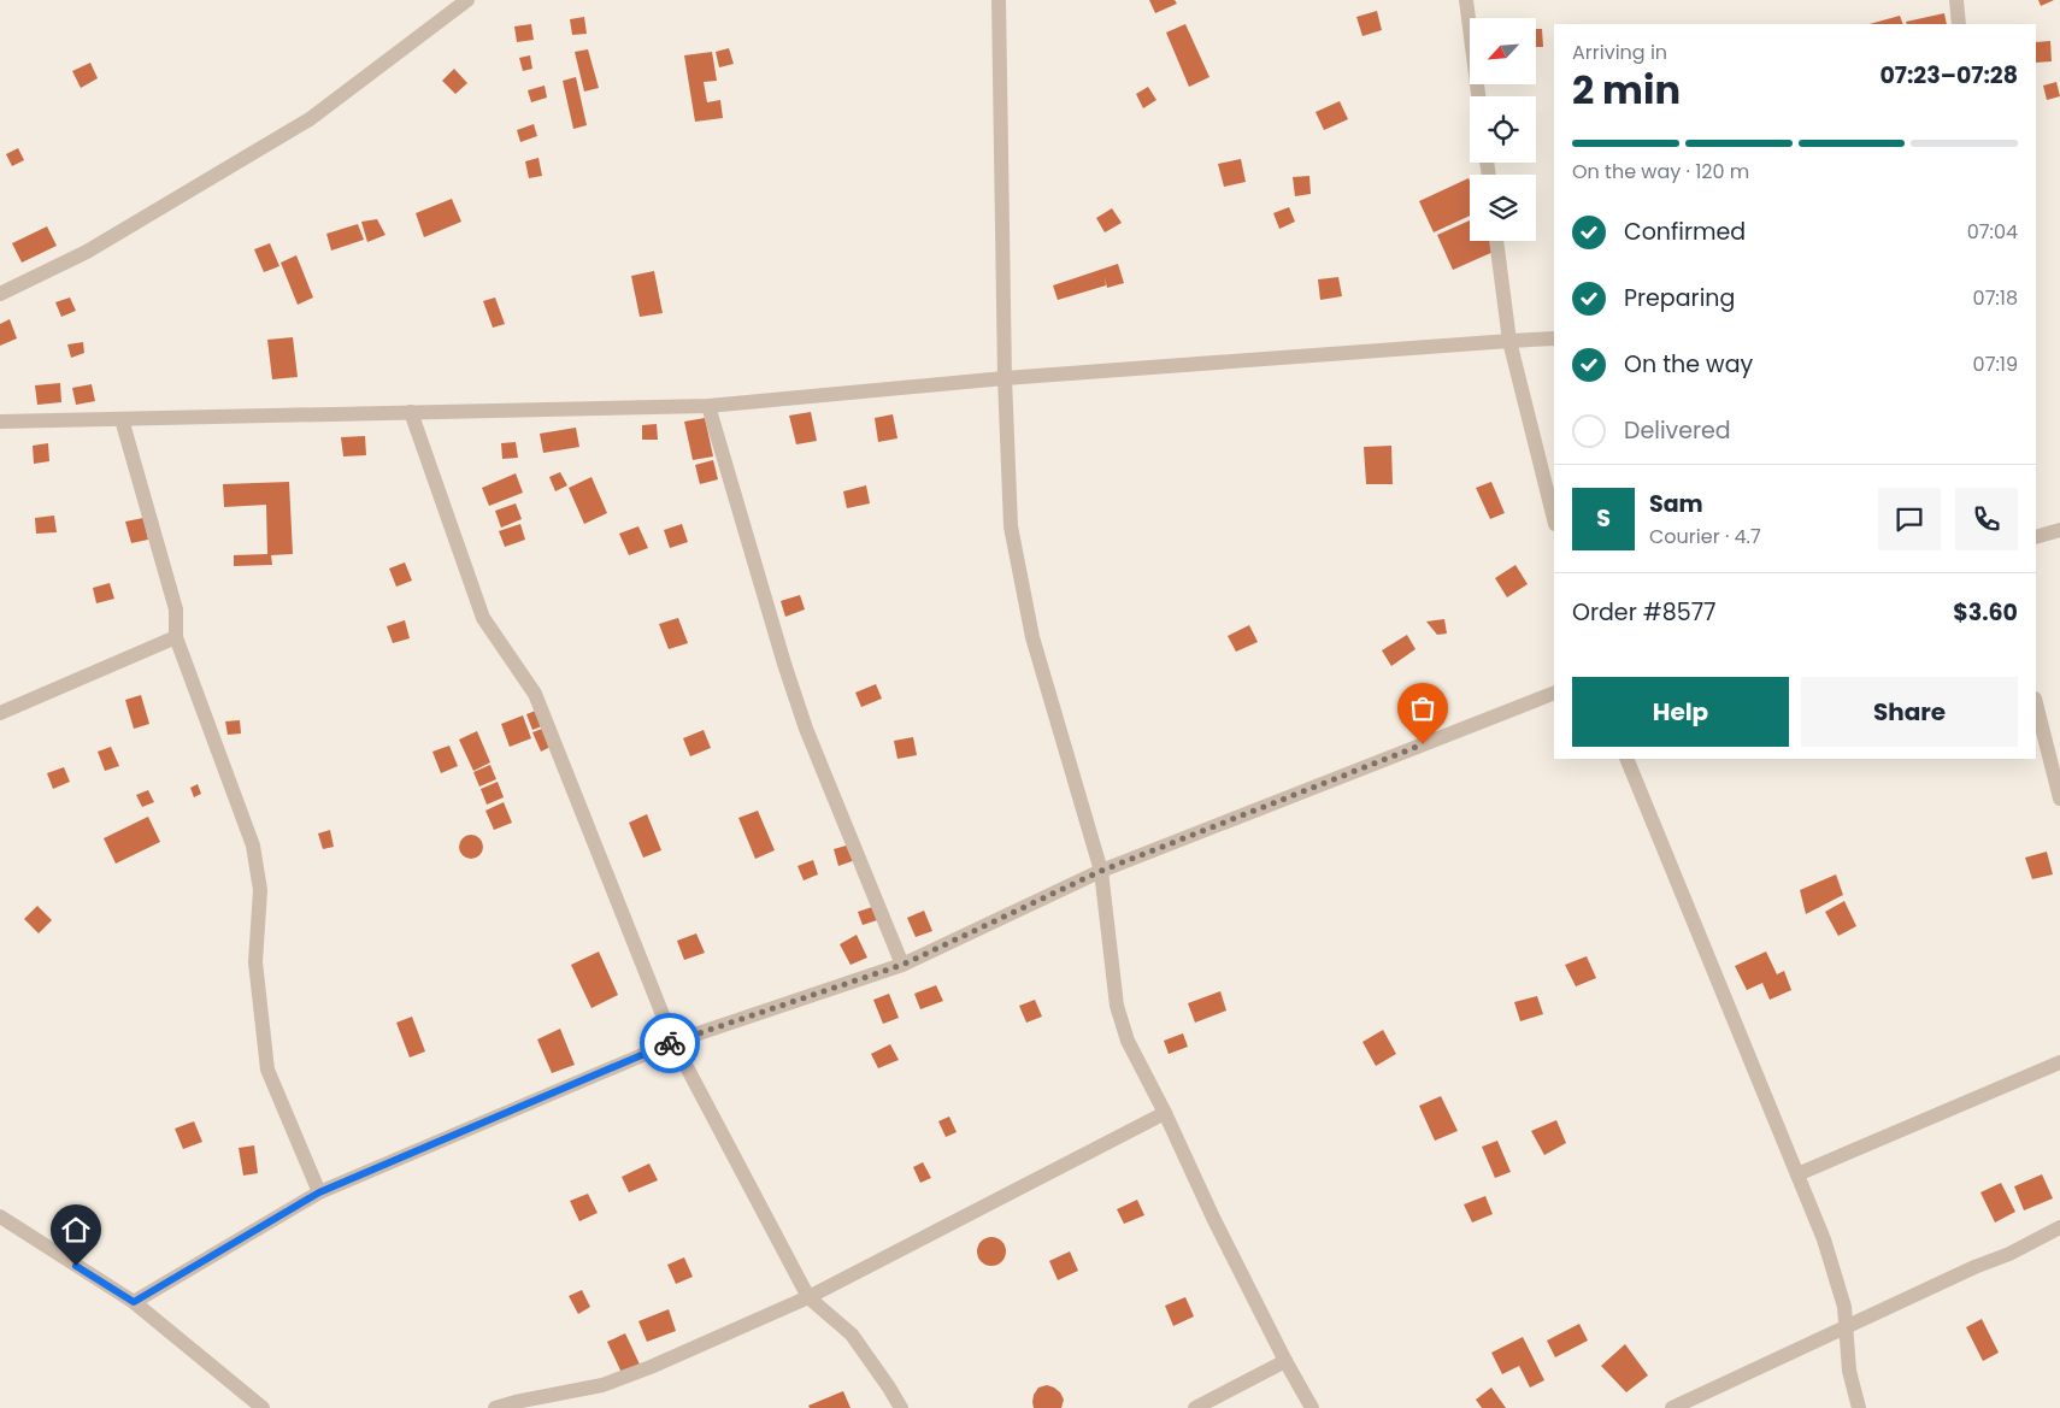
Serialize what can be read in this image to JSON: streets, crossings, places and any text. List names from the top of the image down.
{
  "north": "bottom left",
  "page": {
    "heading": ["2 min", "Arriving in", "07:23–07:28"],
    "panel": [
      "Sam",
      "Courier · 4.7",
      "Order #8577",
      "$3.60"
    ],
    "bar": "On the way · 120 m",
    "list": [
      ["Confirmed", "07:04"],
      ["Preparing", "07:18"],
      ["On the way", "07:19"],
      "Delivered"
    ],
    "round": "S",
    "buttons": ["Help", "Share"]
  }
}
